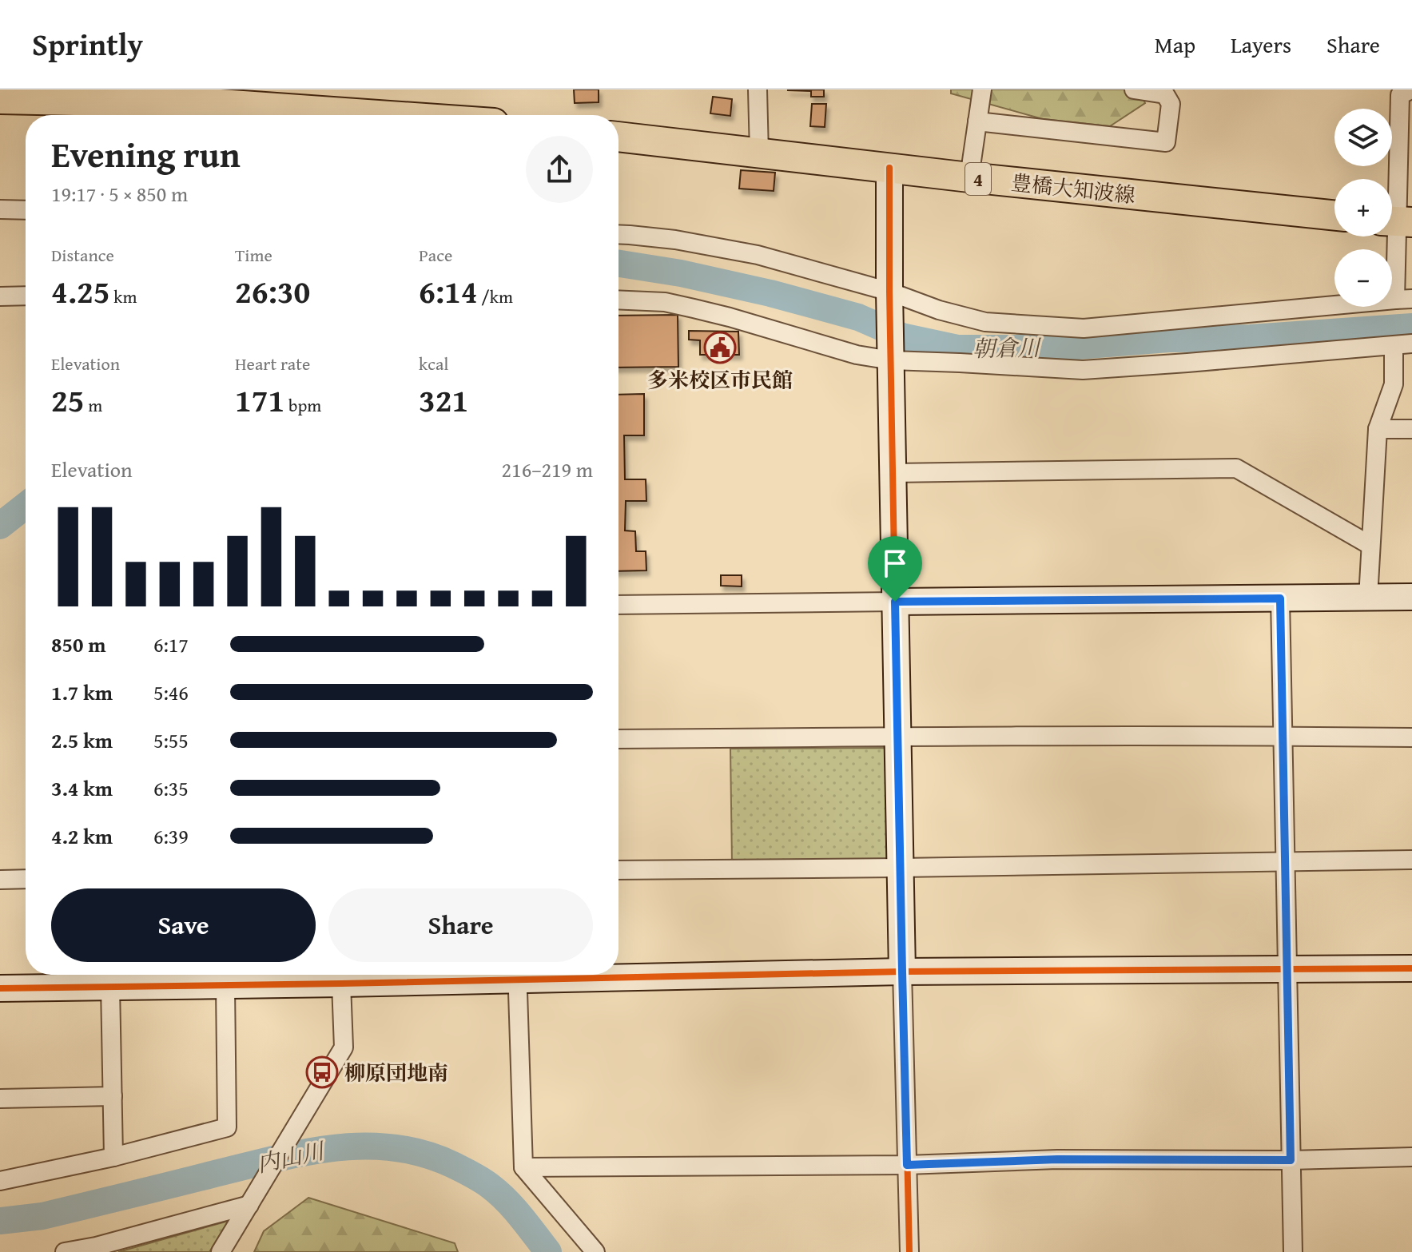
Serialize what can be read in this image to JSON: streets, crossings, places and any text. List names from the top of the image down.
{
  "streets": {
    "main road": ["4", "豊橋大知波線"]
  },
  "water": ["朝倉川", "内山川"],
  "places": {
    "public building": ["多米校区市民館"],
    "bus stop": ["柳原団地南"]
  },
  "page": {
    "header": "Sprintly",
    "nav": ["Map", "Layers", "Share"],
    "map_buttons": ["+", "−"],
    "heading": ["Evening run", "19:17 · 5 × 850 m"],
    "stats": [
      ["Distance", "4.25 km"],
      ["Time", "26:30"],
      ["Pace", "6:14 /km"],
      ["Elevation", "25 m"],
      ["Heart rate", "171 bpm"],
      ["kcal", "321"]
    ],
    "chart": ["Elevation", "216–219 m"],
    "list": [
      {
        "name": "850 m",
        "note": "6:17"
      },
      {
        "name": "1.7 km",
        "note": "5:46"
      },
      {
        "name": "2.5 km",
        "note": "5:55"
      },
      {
        "name": "3.4 km",
        "note": "6:35"
      },
      {
        "name": "4.2 km",
        "note": "6:39"
      }
    ],
    "buttons": ["Save", "Share"]
  }
}
